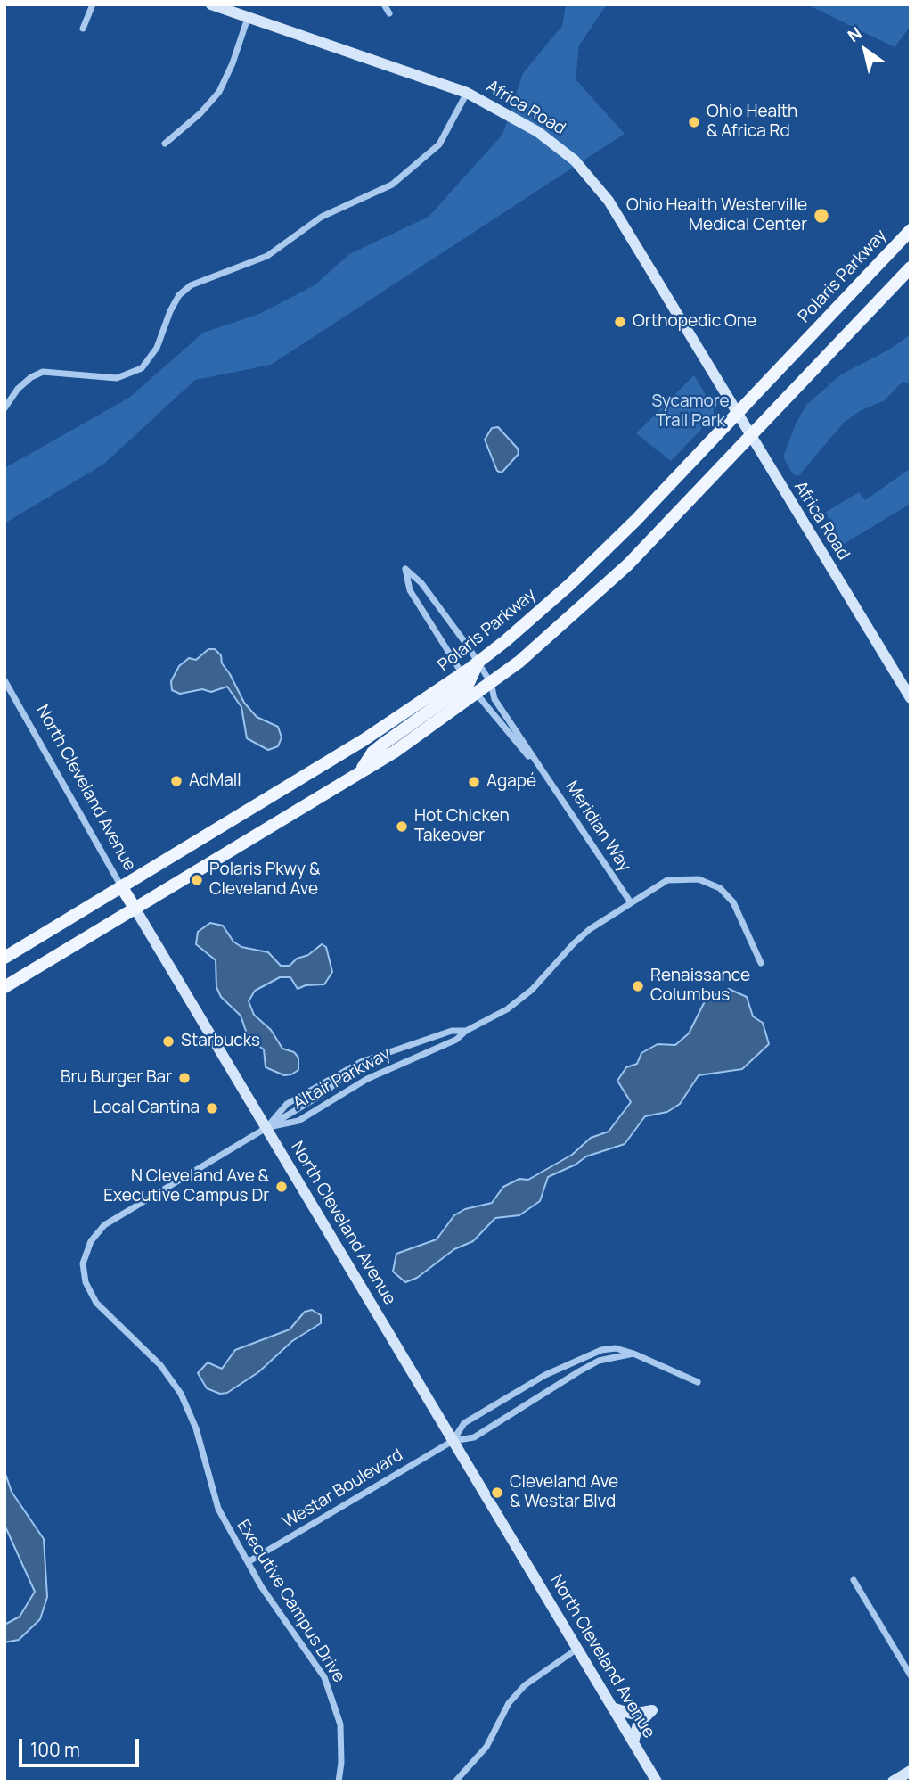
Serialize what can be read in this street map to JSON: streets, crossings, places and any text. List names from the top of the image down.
{
  "streets": {
    "main road": ["Africa Road", "Polaris Parkway", "North Cleveland Avenue"],
    "street": [
      "Meridian Way",
      "Altair Parkway",
      "Westar Boulevard",
      "Executive Campus Drive"
    ]
  },
  "crossings": [
    ["Africa Road", "Polaris Parkway"],
    ["Polaris Parkway", "North Cleveland Avenue"],
    ["Polaris Parkway", "Meridian Way"],
    ["North Cleveland Avenue", "Altair Parkway"],
    ["North Cleveland Avenue", "Westar Boulevard"],
    ["North Cleveland Avenue", "Executive Campus Drive"],
    ["Meridian Way", "Altair Parkway"],
    ["Altair Parkway", "Executive Campus Drive"],
    ["Westar Boulevard", "Executive Campus Drive"]
  ],
  "parks": ["Sycamore Trail Park"],
  "places": [
    "Ohio Health & Africa Rd",
    "Ohio Health Westerville Medical Center",
    "Orthopedic One",
    "AdMall",
    "Agapé",
    "Hot Chicken Takeover",
    "Polaris Pkwy & Cleveland Ave",
    "Renaissance Columbus",
    "Starbucks",
    "Bru Burger Bar",
    "Local Cantina",
    "N Cleveland Ave & Executive Campus Dr",
    "Cleveland Ave & Westar Blvd"
  ],
  "scale_bar": "100 m",
  "north": "top left"
}
